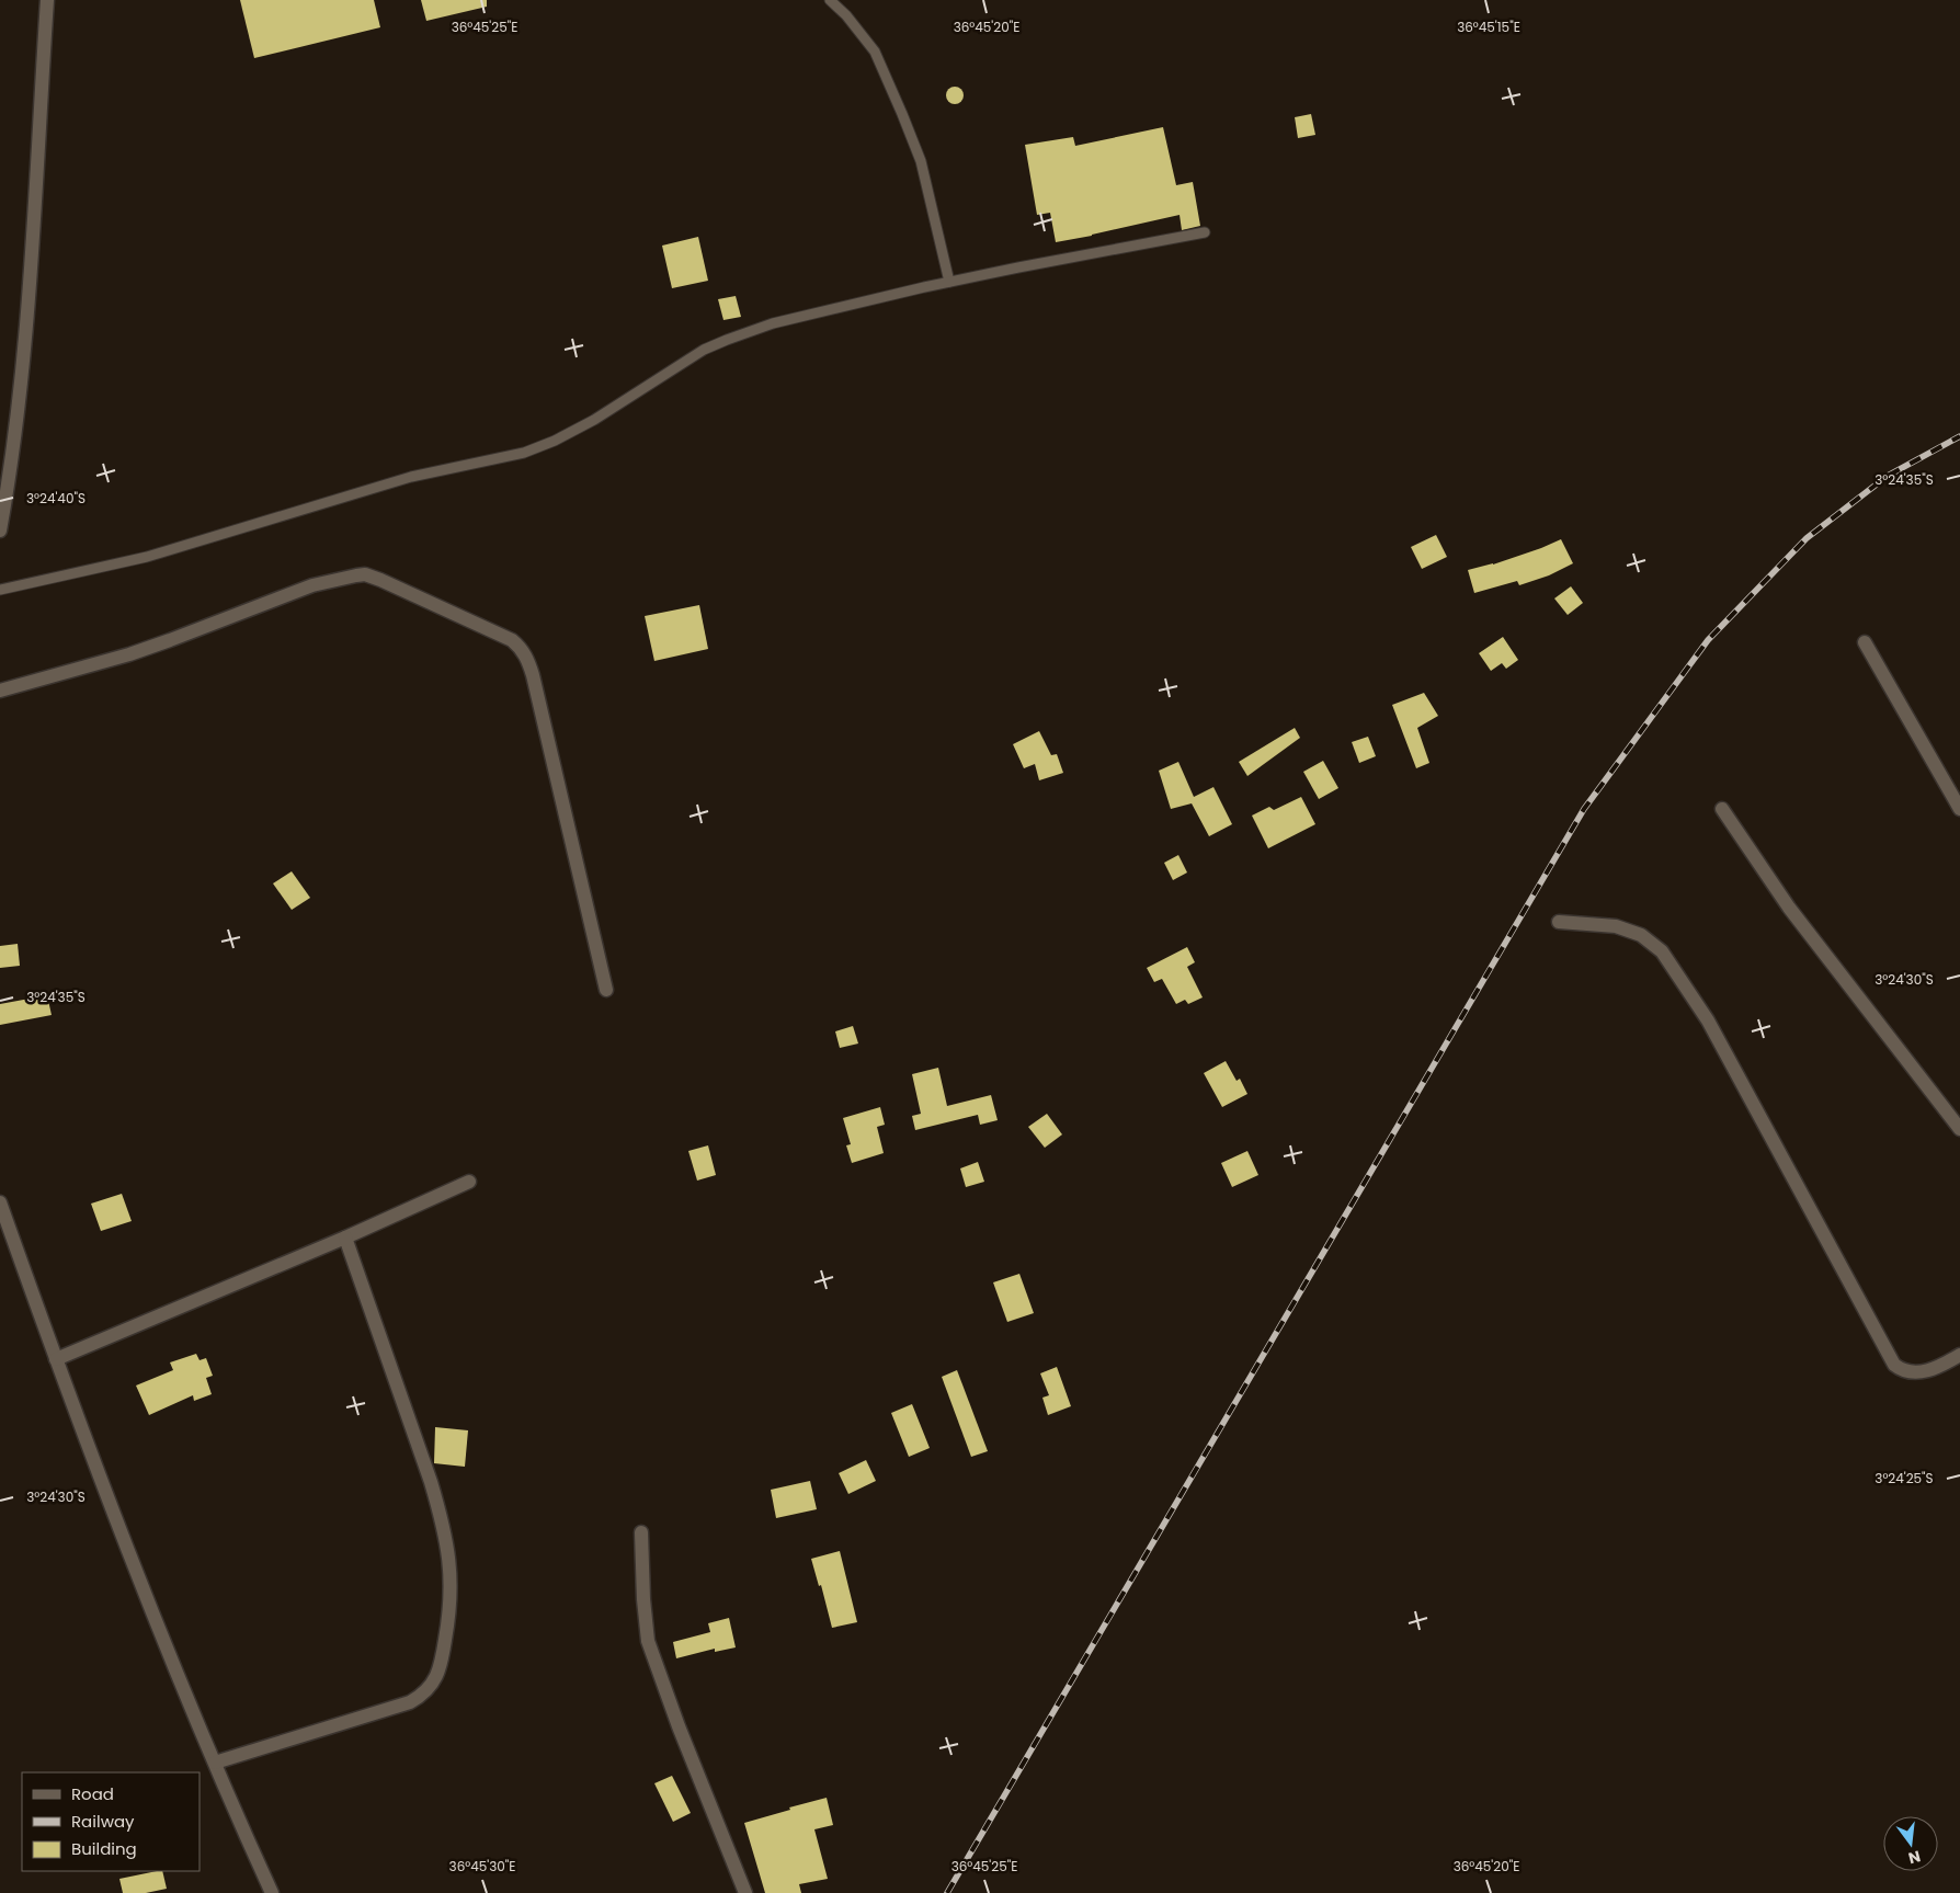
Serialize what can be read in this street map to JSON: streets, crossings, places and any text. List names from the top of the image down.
{
  "legend": ["Road", "Railway", "Building"],
  "north": "bottom",
  "coordinates": [
    "36°45'25\"E",
    "36°45'20\"E",
    "36°45'15\"E",
    "3°24'35\"S",
    "3°24'40\"S",
    "3°24'30\"S",
    "3°24'25\"S",
    "36°45'30\"E"
  ]
}
